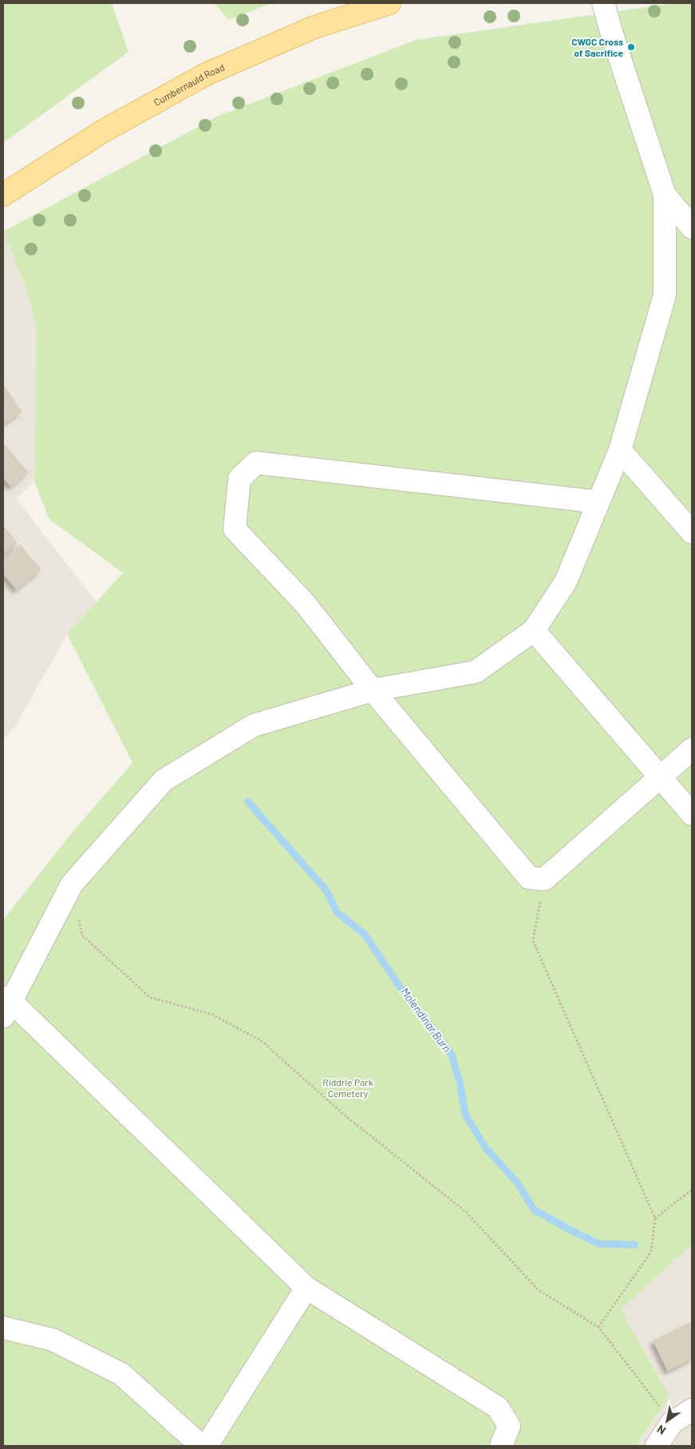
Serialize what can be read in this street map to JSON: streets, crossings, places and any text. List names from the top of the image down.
{
  "streets": {
    "main road": ["Cumbernauld Road"]
  },
  "water": ["Molendinar Burn"],
  "parks": ["Riddrie Park Cemetery"],
  "places": ["CWGC Cross of Sacrifice"],
  "north": "bottom left"
}
